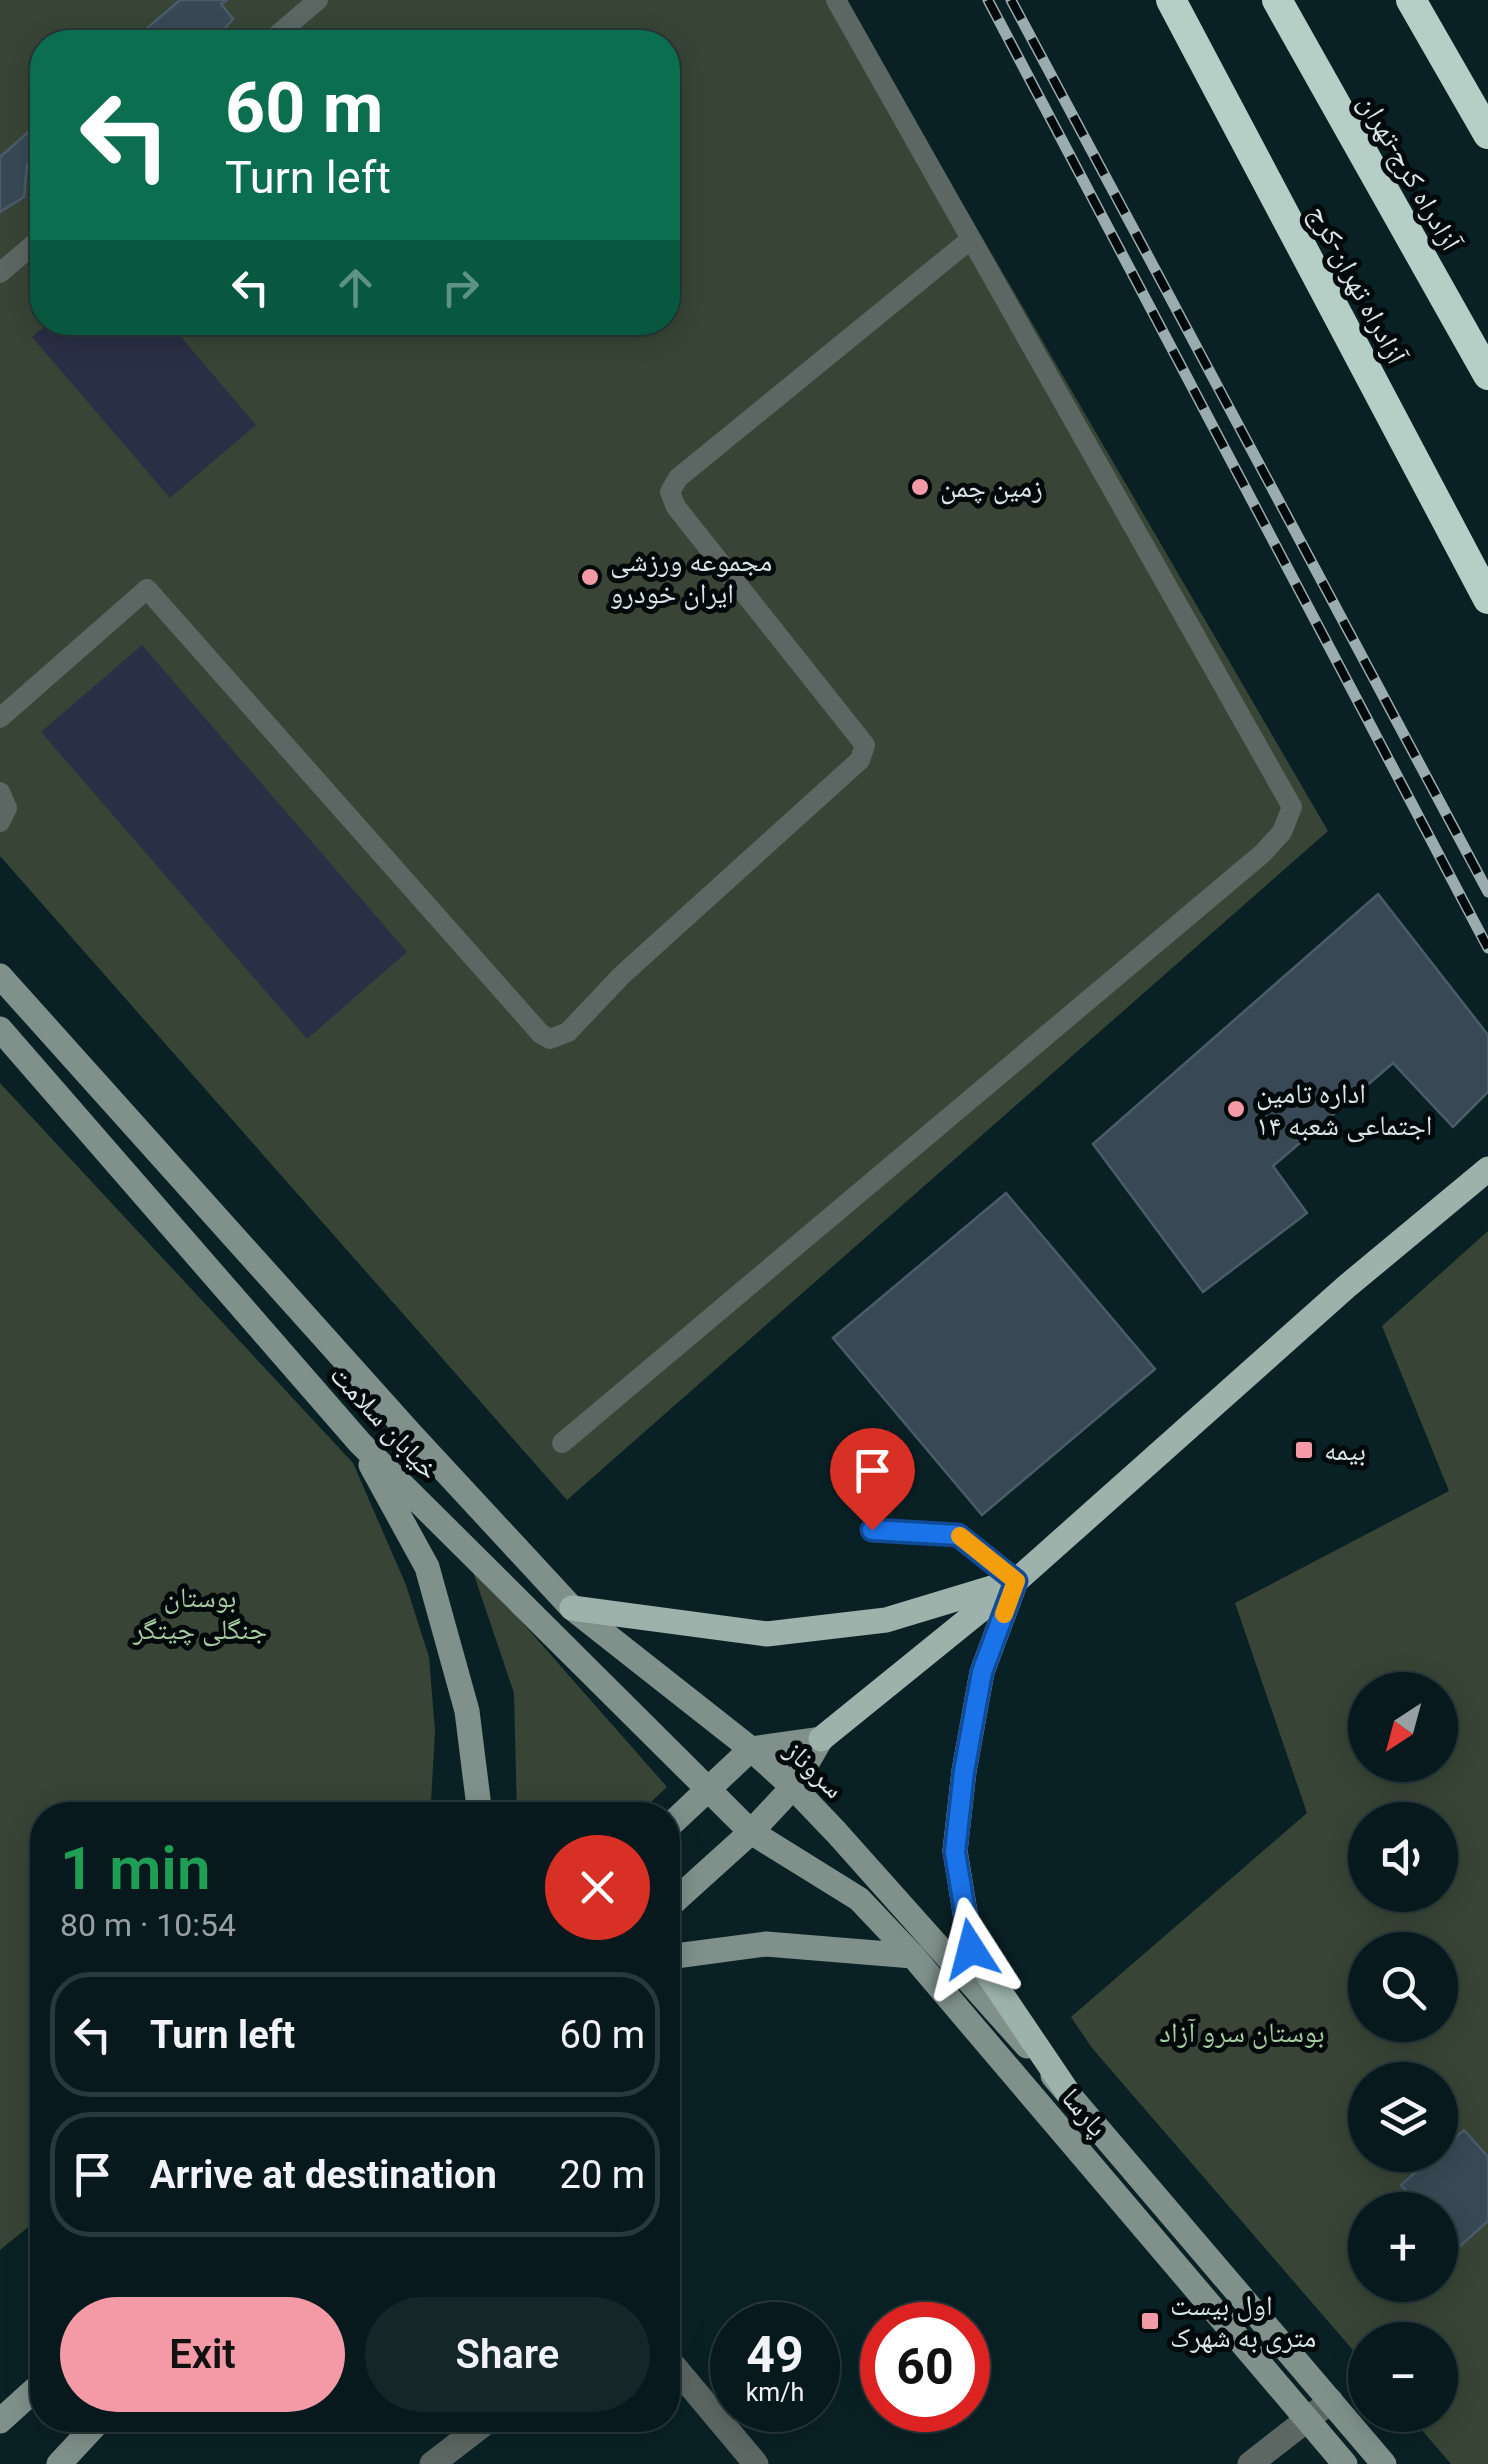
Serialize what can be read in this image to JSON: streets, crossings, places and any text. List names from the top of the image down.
{
  "streets": {
    "highway": ["آزادراه کرج-تهران", "آزادراه تهران-کرج"],
    "main road": ["خیابان سلامت", "سروناز", "پارسا"]
  },
  "crossings": [
    ["خیابان سلامت", "سروناز"],
    ["خیابان سلامت", "پارسا"],
    ["سروناز", "پارسا"]
  ],
  "parks": ["بوستان جنگلی چیتگر", "بوستان سرو آزاد"],
  "places": {
    "other": ["زمین چمن", "مجموعه ورزشی ایران خودرو", "اداره تامین اجتماعی شعبه ۱۴"],
    "transit": ["بیمه", "اول بیست متری به شهرک"]
  },
  "north": "bottom left",
  "page": {
    "turn": ["60 m", "Turn left"],
    "map_buttons": ["+", "−"],
    "heading": ["1 min", "80 m · 10:54"],
    "list": [
      {
        "name": "Turn left",
        "value": "60 m"
      },
      {
        "name": "Arrive at destination",
        "value": "20 m"
      }
    ],
    "buttons": ["Exit", "Share"],
    "speed": "49 km/h",
    "limit": "60"
  }
}
